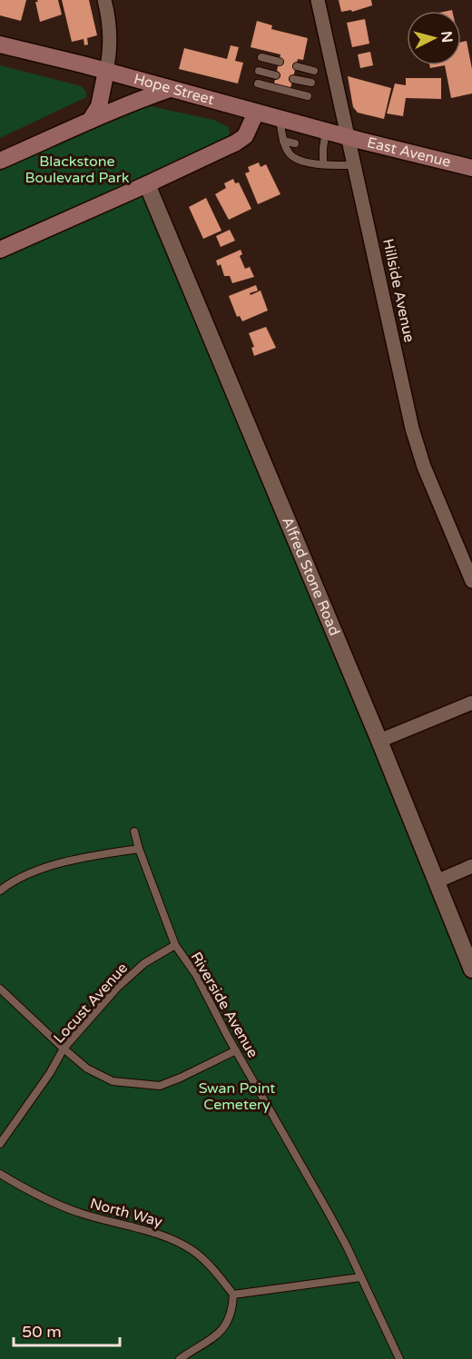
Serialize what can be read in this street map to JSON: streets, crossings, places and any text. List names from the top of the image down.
{
  "streets": {
    "main road": ["Hope Street", "East Avenue"],
    "street": ["Hillside Avenue", "Alfred Stone Road"],
    "lane": ["Locust Avenue", "Riverside Avenue", "North Way"]
  },
  "crossings": [
    ["Hope Street", "East Avenue"],
    ["Hope Street", "Hillside Avenue"],
    ["East Avenue", "Hillside Avenue"],
    ["Locust Avenue", "Riverside Avenue"]
  ],
  "parks": ["Blackstone Boulevard Park", "Swan Point Cemetery"],
  "scale_bar": "50 m",
  "north": "right"
}
